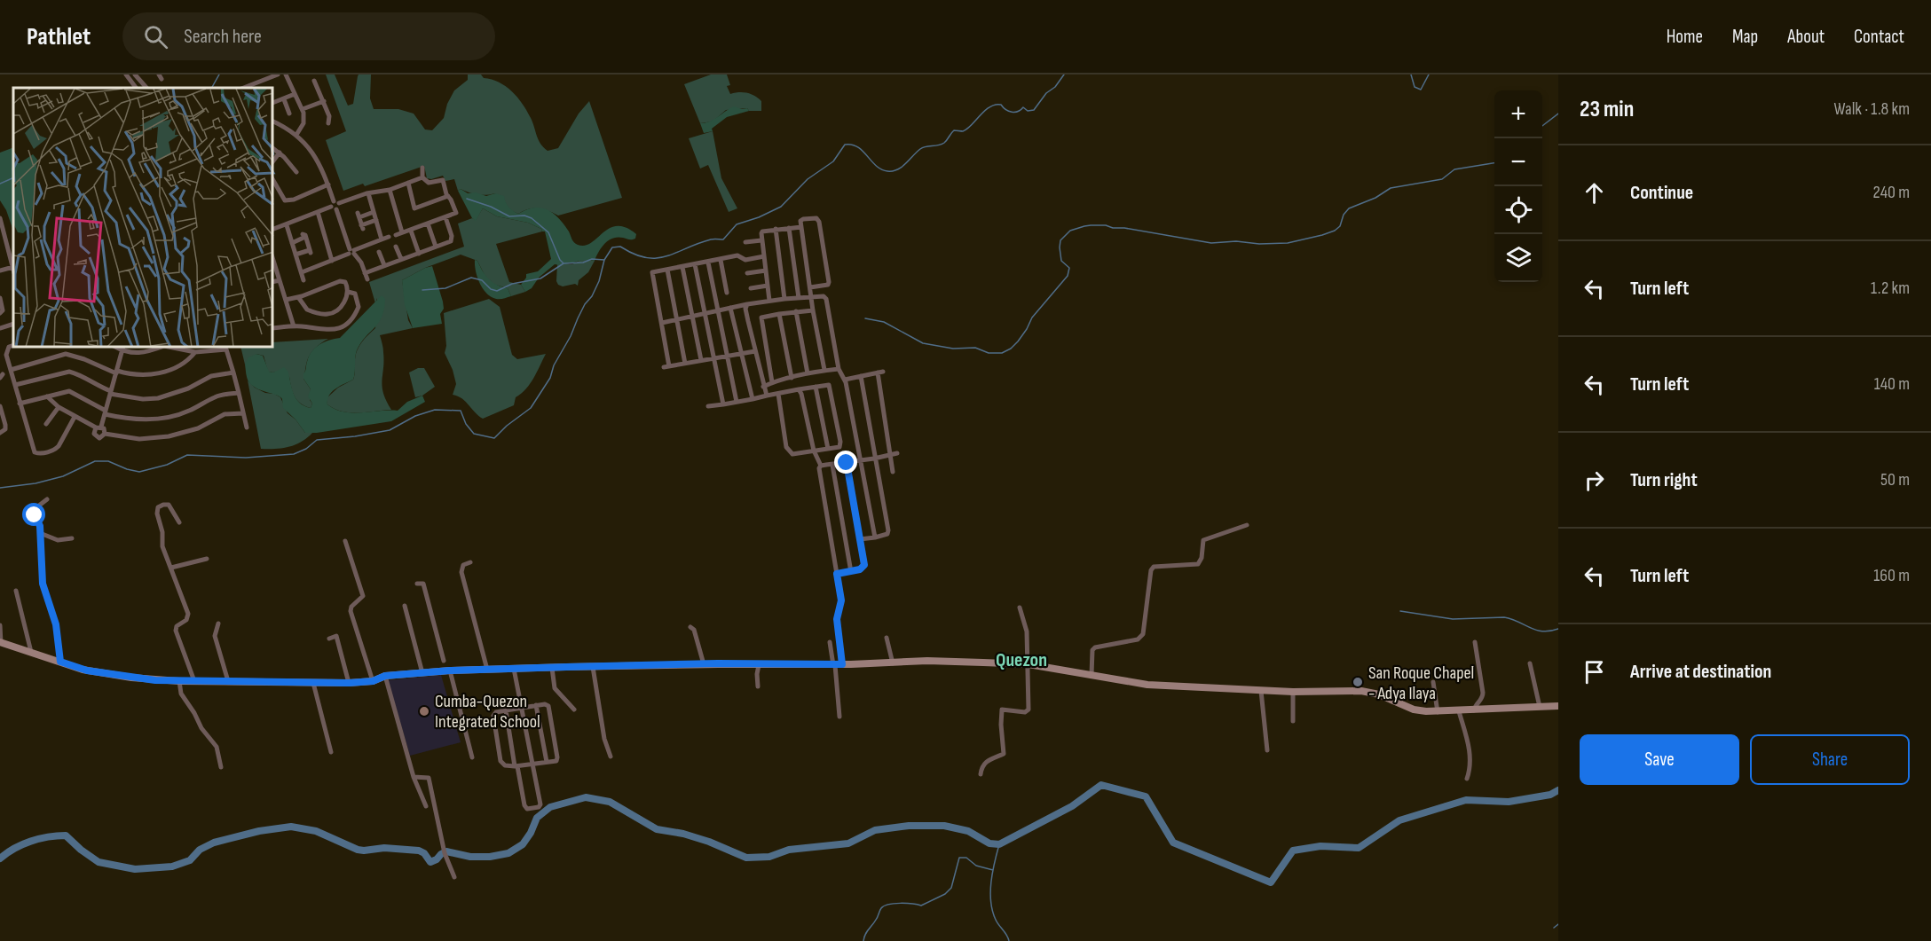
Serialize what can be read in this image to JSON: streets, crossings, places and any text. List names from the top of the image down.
{
  "districts": ["Quezon"],
  "places": ["San Roque Chapel - Adya Ilaya", "Cumba-Quezon Integrated School"],
  "page": {
    "header": "Pathlet",
    "search": "Search here",
    "nav": [
      "Home",
      "Map",
      "About",
      "Contact"
    ],
    "heading": ["23 min", "Walk · 1.8 km"],
    "map_buttons": ["+", "−"],
    "list": [
      ["Continue", "240 m"],
      ["Turn left", "1.2 km"],
      ["Turn left", "140 m"],
      ["Turn right", "50 m"],
      ["Turn left", "160 m"],
      "Arrive at destination"
    ],
    "buttons": ["Save", "Share"]
  }
}
